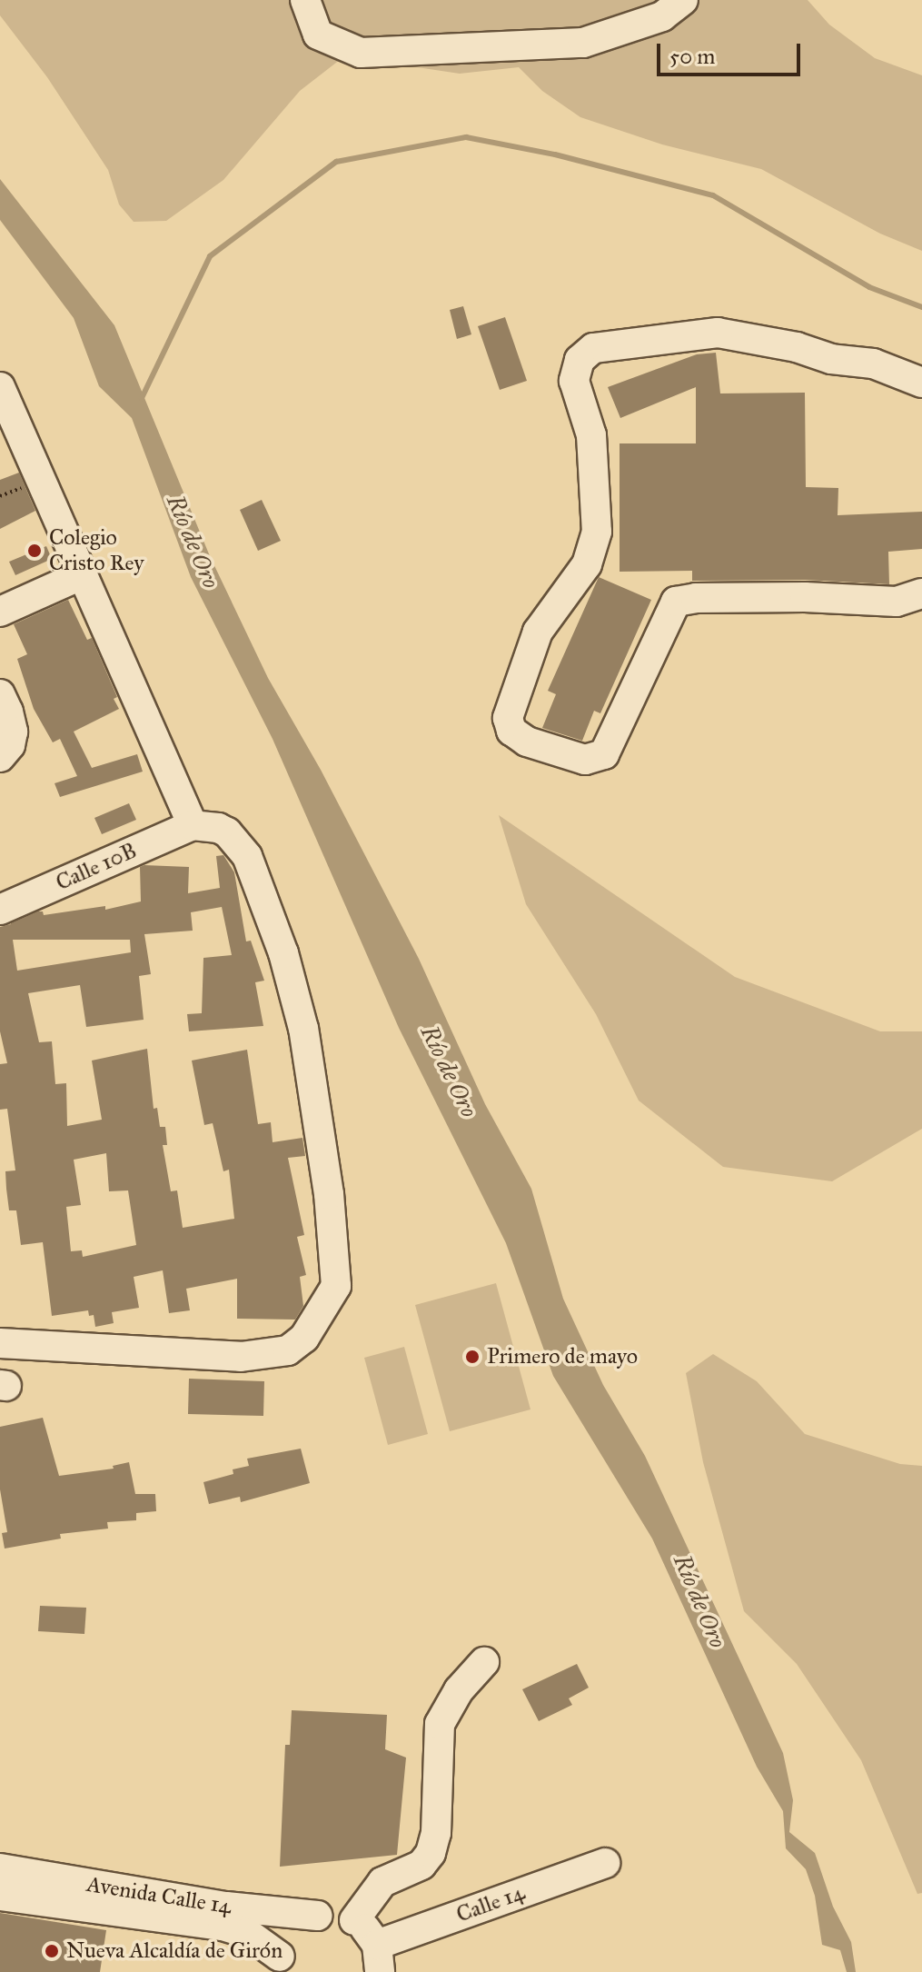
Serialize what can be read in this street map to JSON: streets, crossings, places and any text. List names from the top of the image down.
{
  "streets": {
    "street": ["Calle 10B", "Avenida Calle 14", "Calle 14"]
  },
  "water": ["Río de Oro"],
  "places": ["Colegio Cristo Rey", "Primero de mayo", "Nueva Alcaldía de Girón"],
  "scale_bar": "50 m"
}
